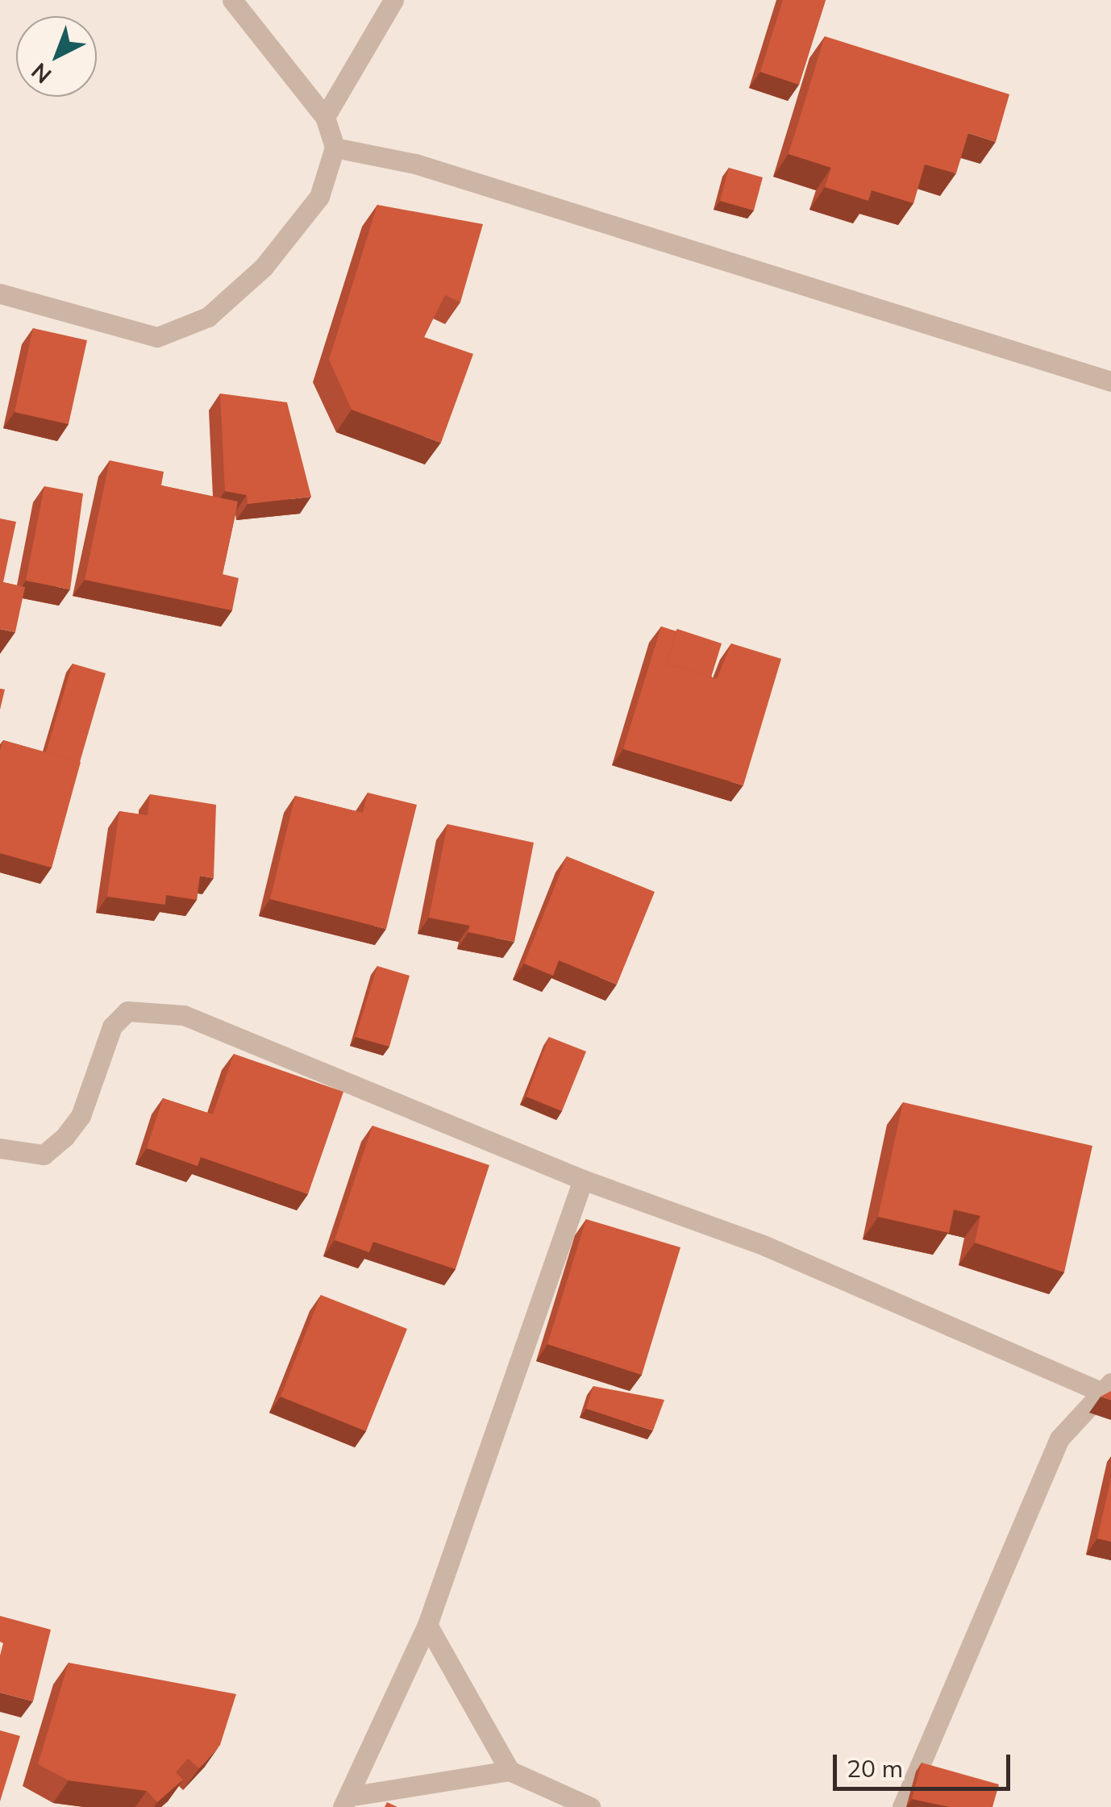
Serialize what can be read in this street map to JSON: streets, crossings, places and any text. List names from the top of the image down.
{
  "scale_bar": "20 m",
  "north": "bottom left"
}
